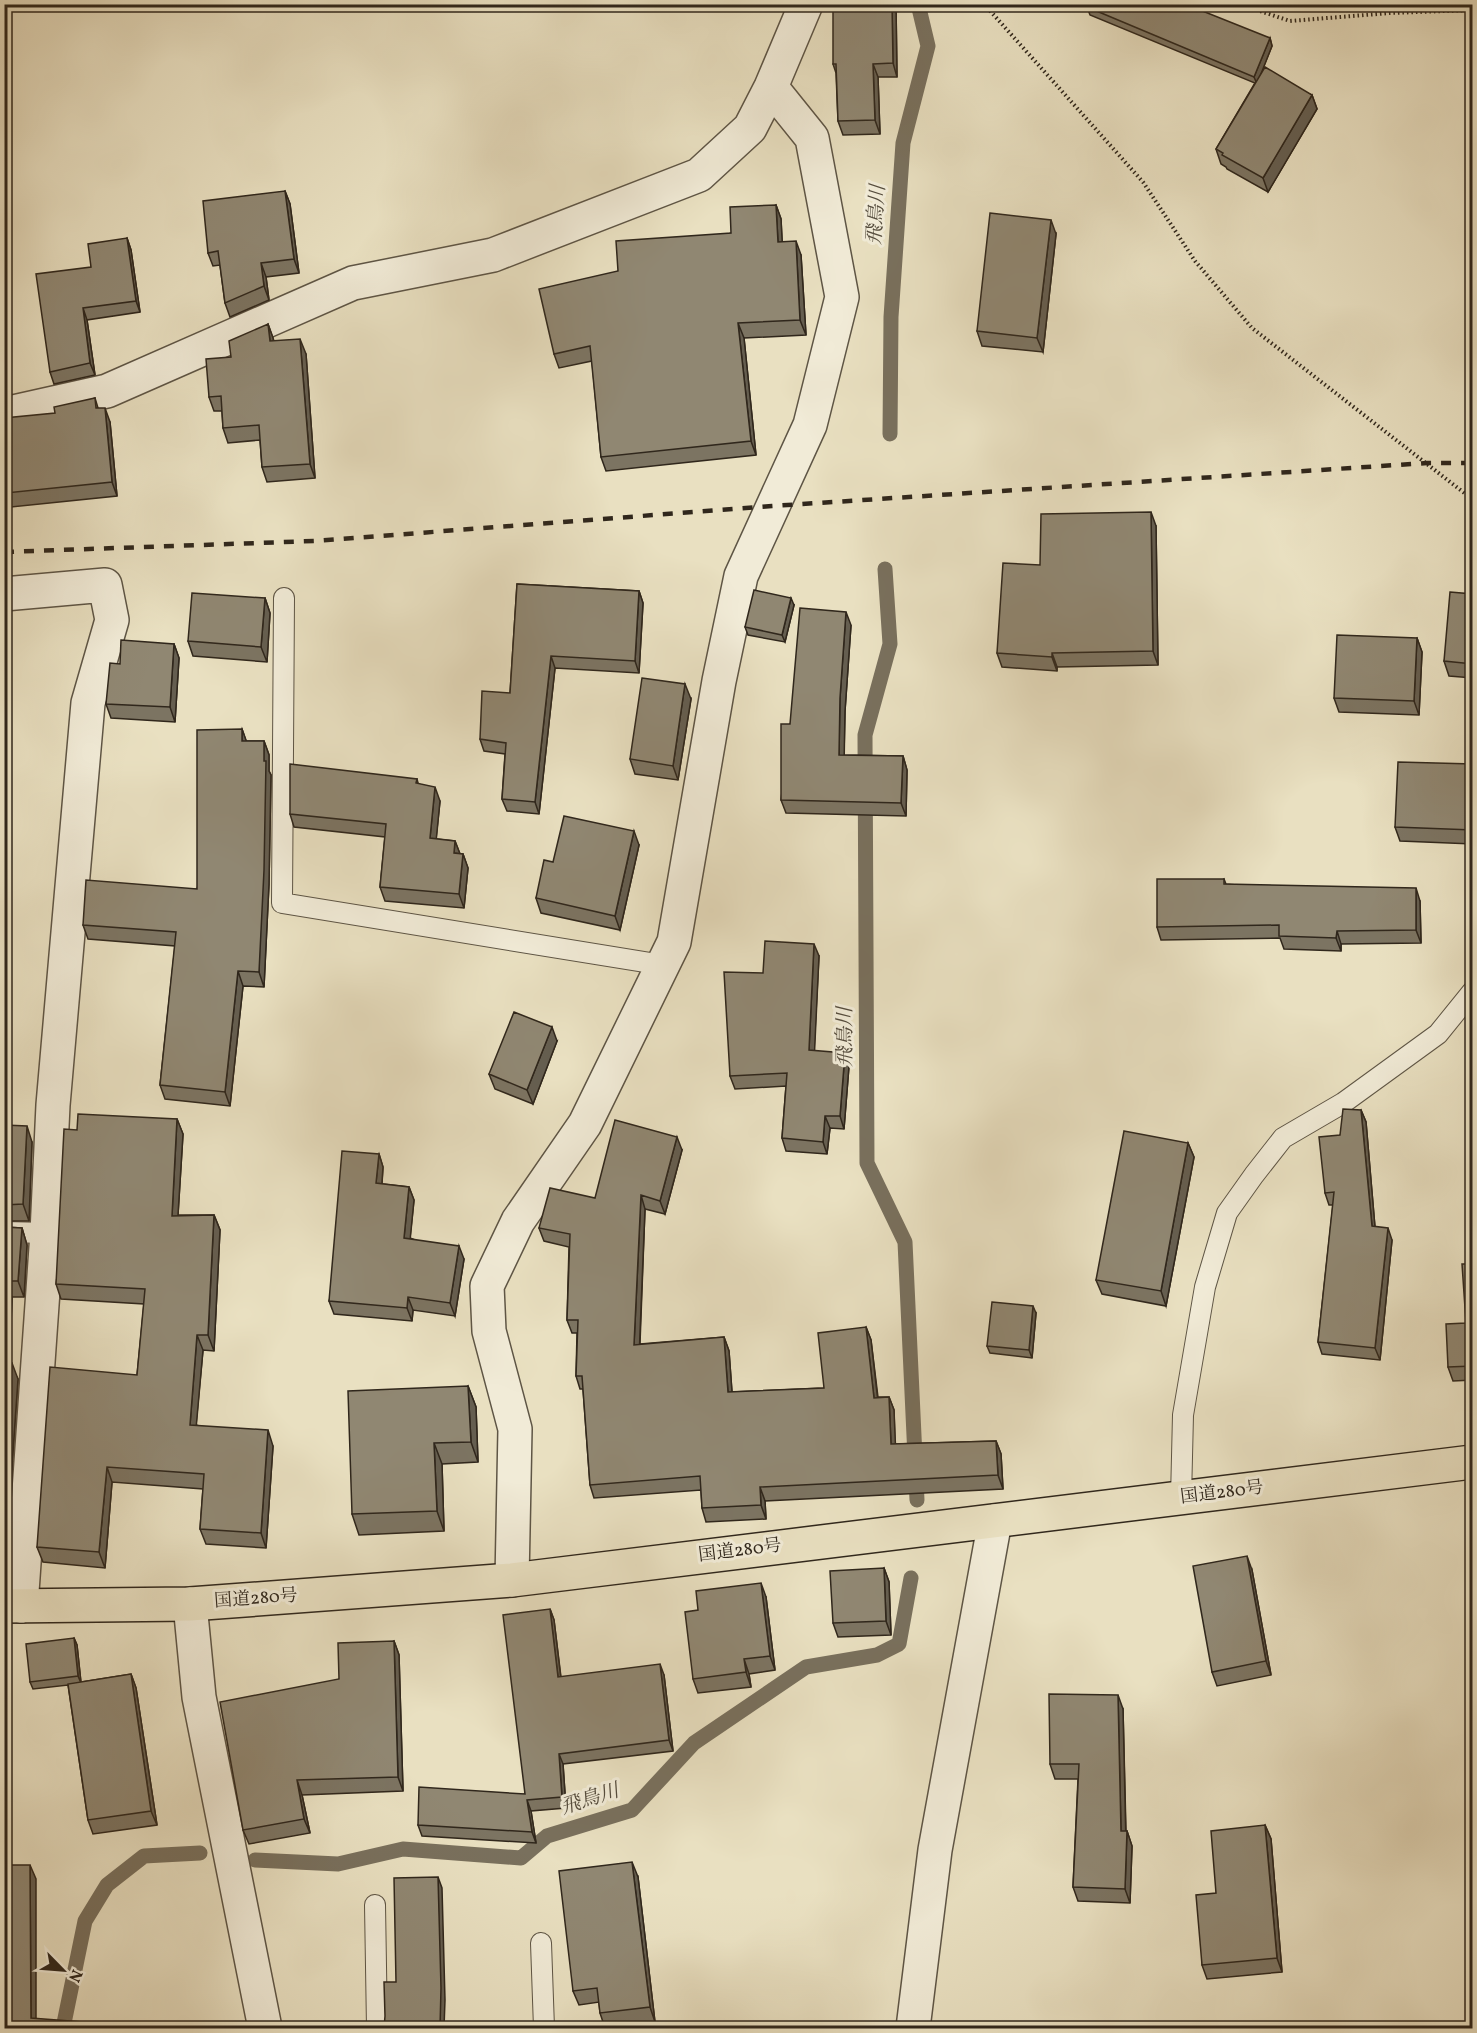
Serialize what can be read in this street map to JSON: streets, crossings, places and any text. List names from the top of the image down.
{
  "streets": {
    "highway": ["国道280号"]
  },
  "water": ["飛鳥川"],
  "north": "bottom right"
}
